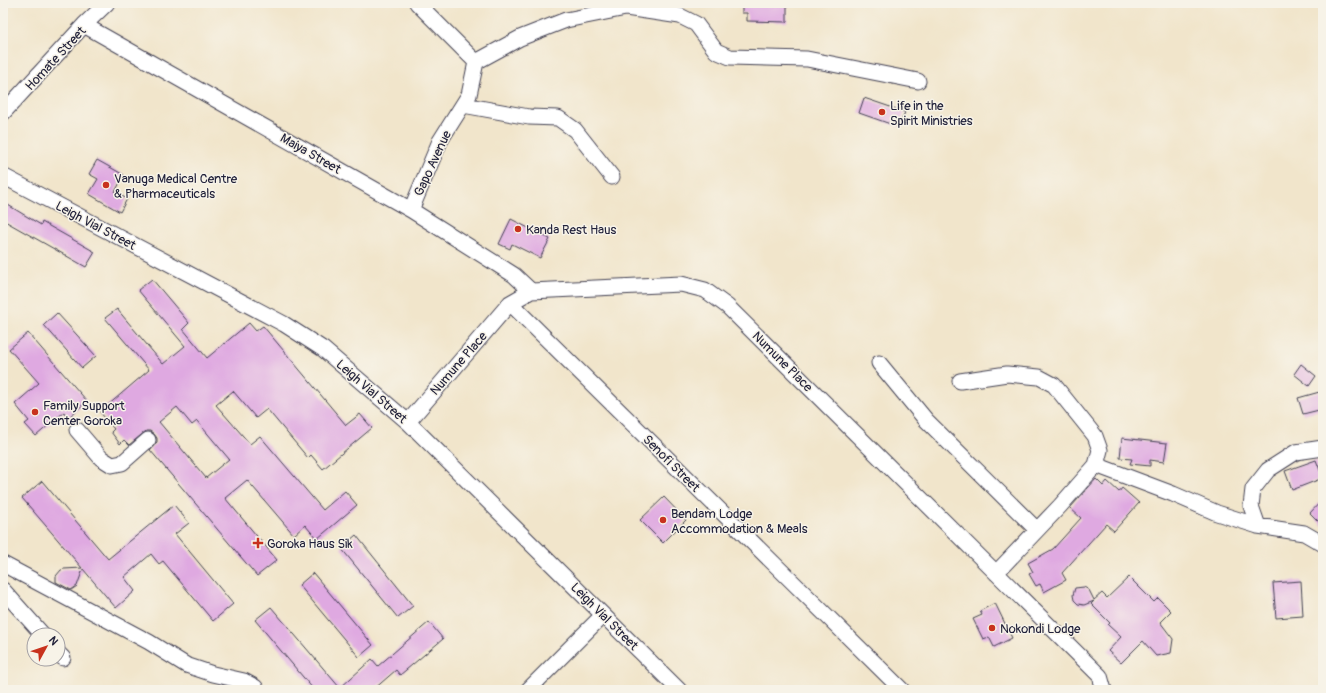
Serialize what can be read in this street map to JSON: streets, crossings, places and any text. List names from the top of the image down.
{
  "streets": {
    "street": [
      "Homate Street",
      "Maiya Street",
      "Gapo Avenue",
      "Leigh Vial Street",
      "Numune Place",
      "Senofi Street"
    ]
  },
  "crossings": [
    ["Homate Street", "Maiya Street"],
    ["Maiya Street", "Gapo Avenue"],
    ["Maiya Street", "Numune Place"],
    ["Leigh Vial Street", "Numune Place"],
    ["Numune Place", "Senofi Street"]
  ],
  "places": {
    "other": [
      "Life in the Spirit Ministries",
      "Vanuga Medical Centre & Pharmaceuticals",
      "Kanda Rest Haus",
      "Family Support Center Goroka",
      "Bendam Lodge Accommodation & Meals",
      "Nokondi Lodge"
    ],
    "health": ["Goroka Haus Sik"]
  },
  "north": "top right"
}
